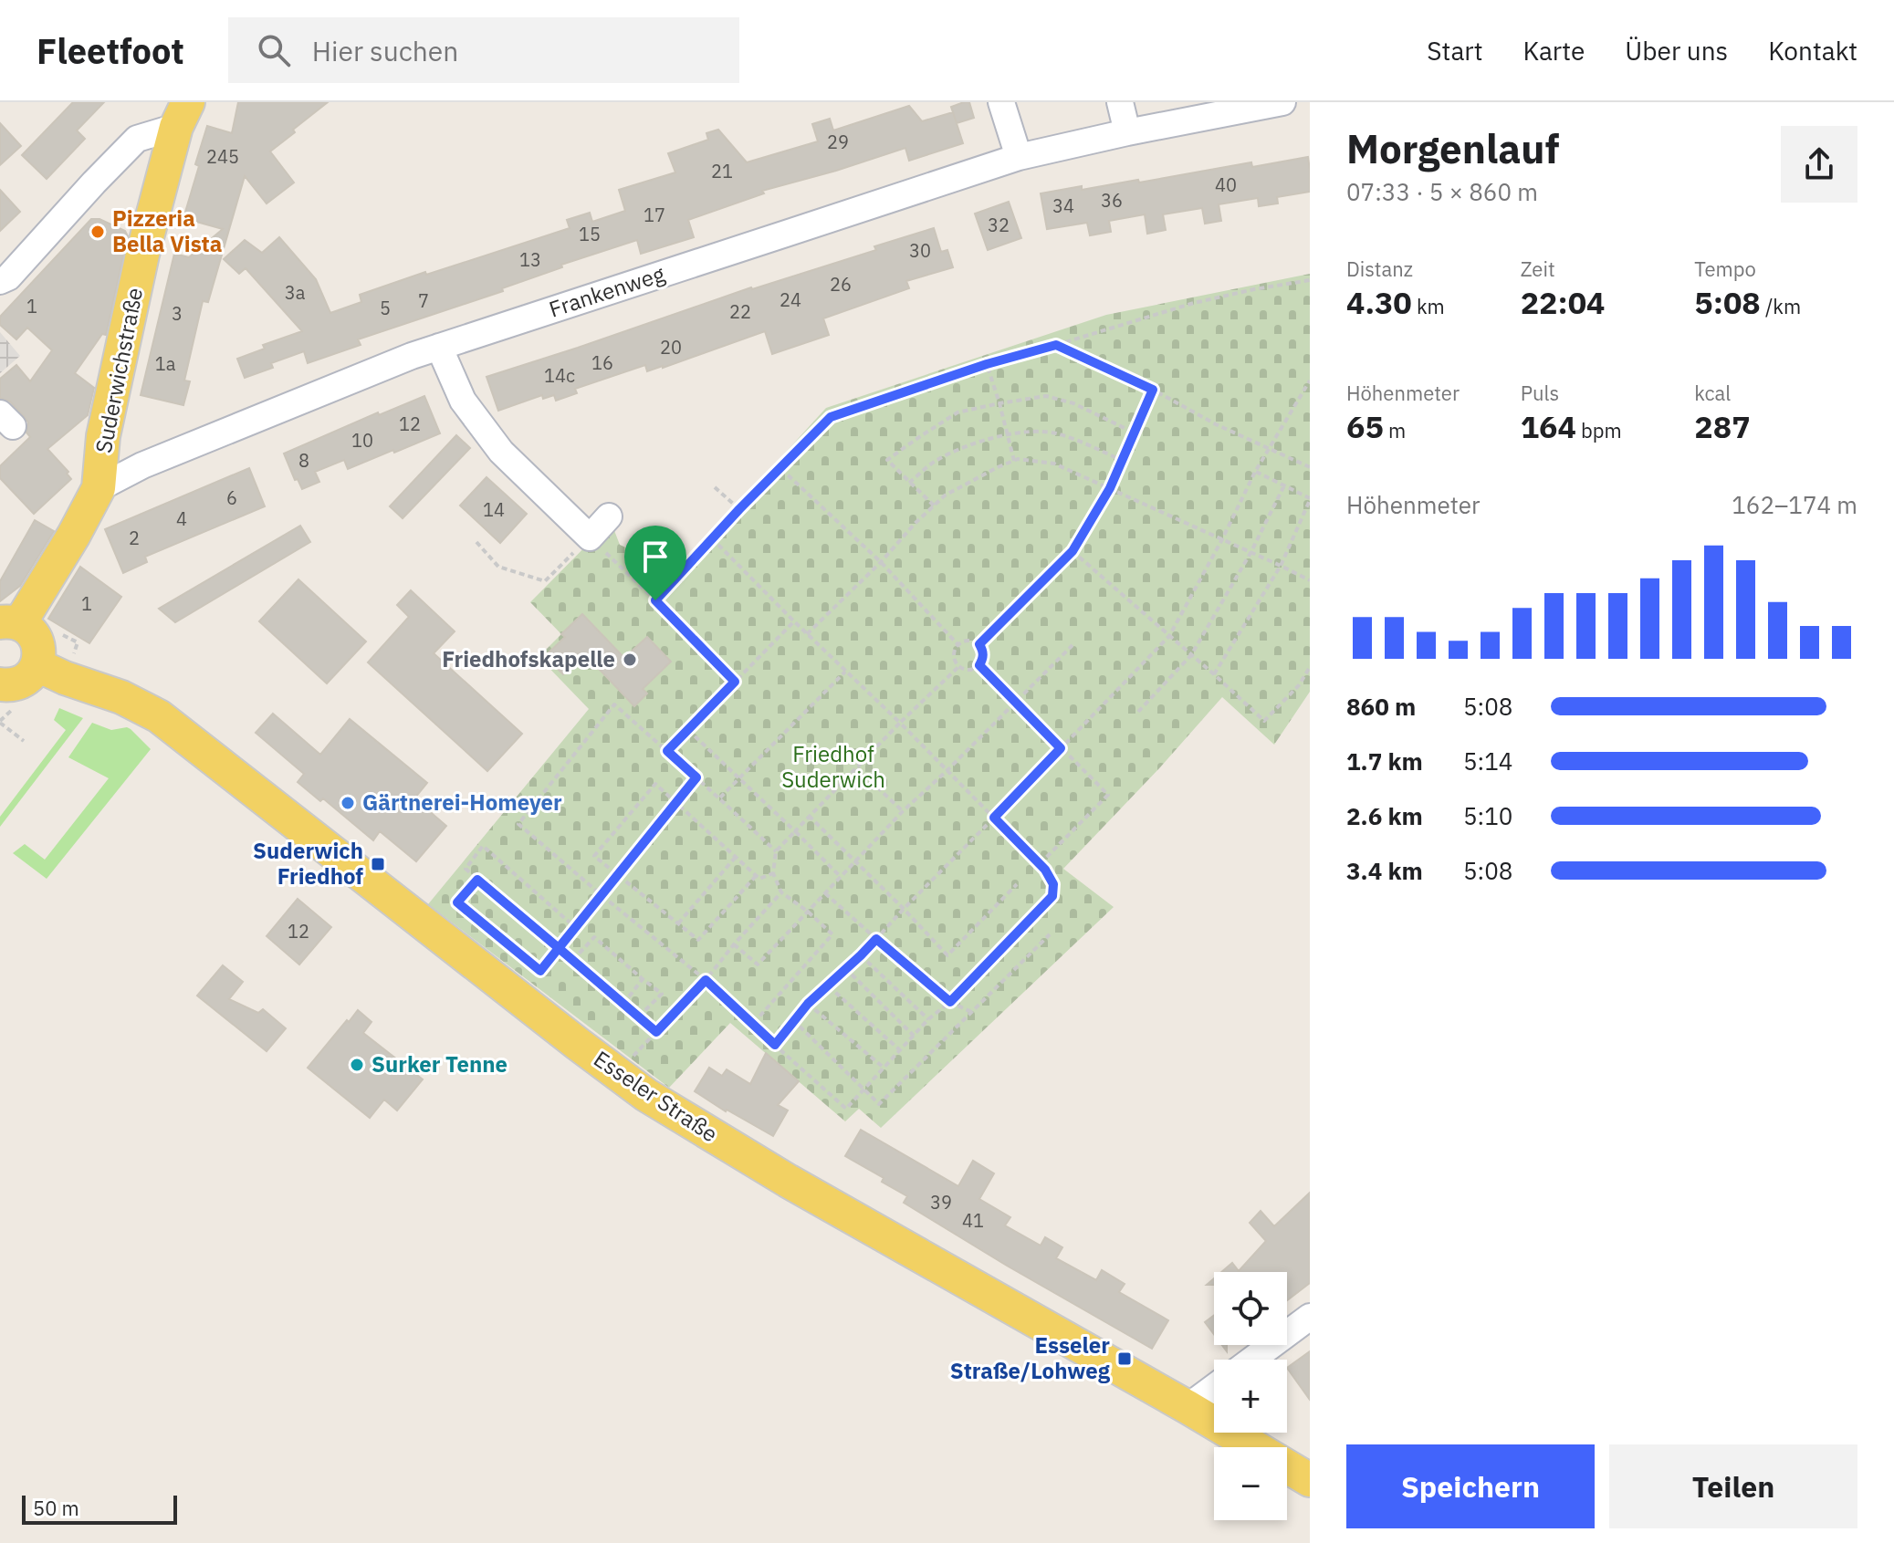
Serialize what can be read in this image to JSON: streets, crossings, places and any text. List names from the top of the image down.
{
  "streets": {
    "main road": ["Suderwichstraße", "Esseler Straße"],
    "street": ["Frankenweg"]
  },
  "crossings": [
    ["Frankenweg", "Suderwichstraße"]
  ],
  "parks": ["Friedhof Suderwich"],
  "places": {
    "other": [
      "Pizzeria Bella Vista",
      "Friedhofskapelle",
      "Gärtnerei-Homeyer",
      "Surker Tenne"
    ],
    "transit": ["Suderwich Friedhof", "Esseler Straße/Lohweg"]
  },
  "house_numbers": [
    "29",
    "245",
    "21",
    "40",
    "36",
    "34",
    "17",
    "32",
    "15",
    "30",
    "13",
    "26",
    "3a",
    "24",
    "7",
    "1",
    "5",
    "22",
    "3",
    "20",
    "16",
    "1a",
    "14c",
    "12",
    "10",
    "8",
    "6",
    "14",
    "4",
    "2",
    "1",
    "12",
    "39",
    "41"
  ],
  "scale_bar": "50 m",
  "page": {
    "header": "Fleetfoot",
    "search": "Hier suchen",
    "nav": [
      "Start",
      "Karte",
      "Über uns",
      "Kontakt"
    ],
    "heading": ["Morgenlauf", "07:33 · 5 × 860 m"],
    "stats": [
      ["Distanz", "4.30 km"],
      ["Zeit", "22:04"],
      ["Tempo", "5:08 /km"],
      ["Höhenmeter", "65 m"],
      ["Puls", "164 bpm"],
      ["kcal", "287"]
    ],
    "chart": ["Höhenmeter", "162–174 m"],
    "list": [
      {
        "name": "860 m",
        "note": "5:08"
      },
      {
        "name": "1.7 km",
        "note": "5:14"
      },
      {
        "name": "2.6 km",
        "note": "5:10"
      },
      {
        "name": "3.4 km",
        "note": "5:08"
      }
    ],
    "map_buttons": ["+", "−"],
    "buttons": ["Speichern", "Teilen"],
    "scale": "50 m"
  }
}
